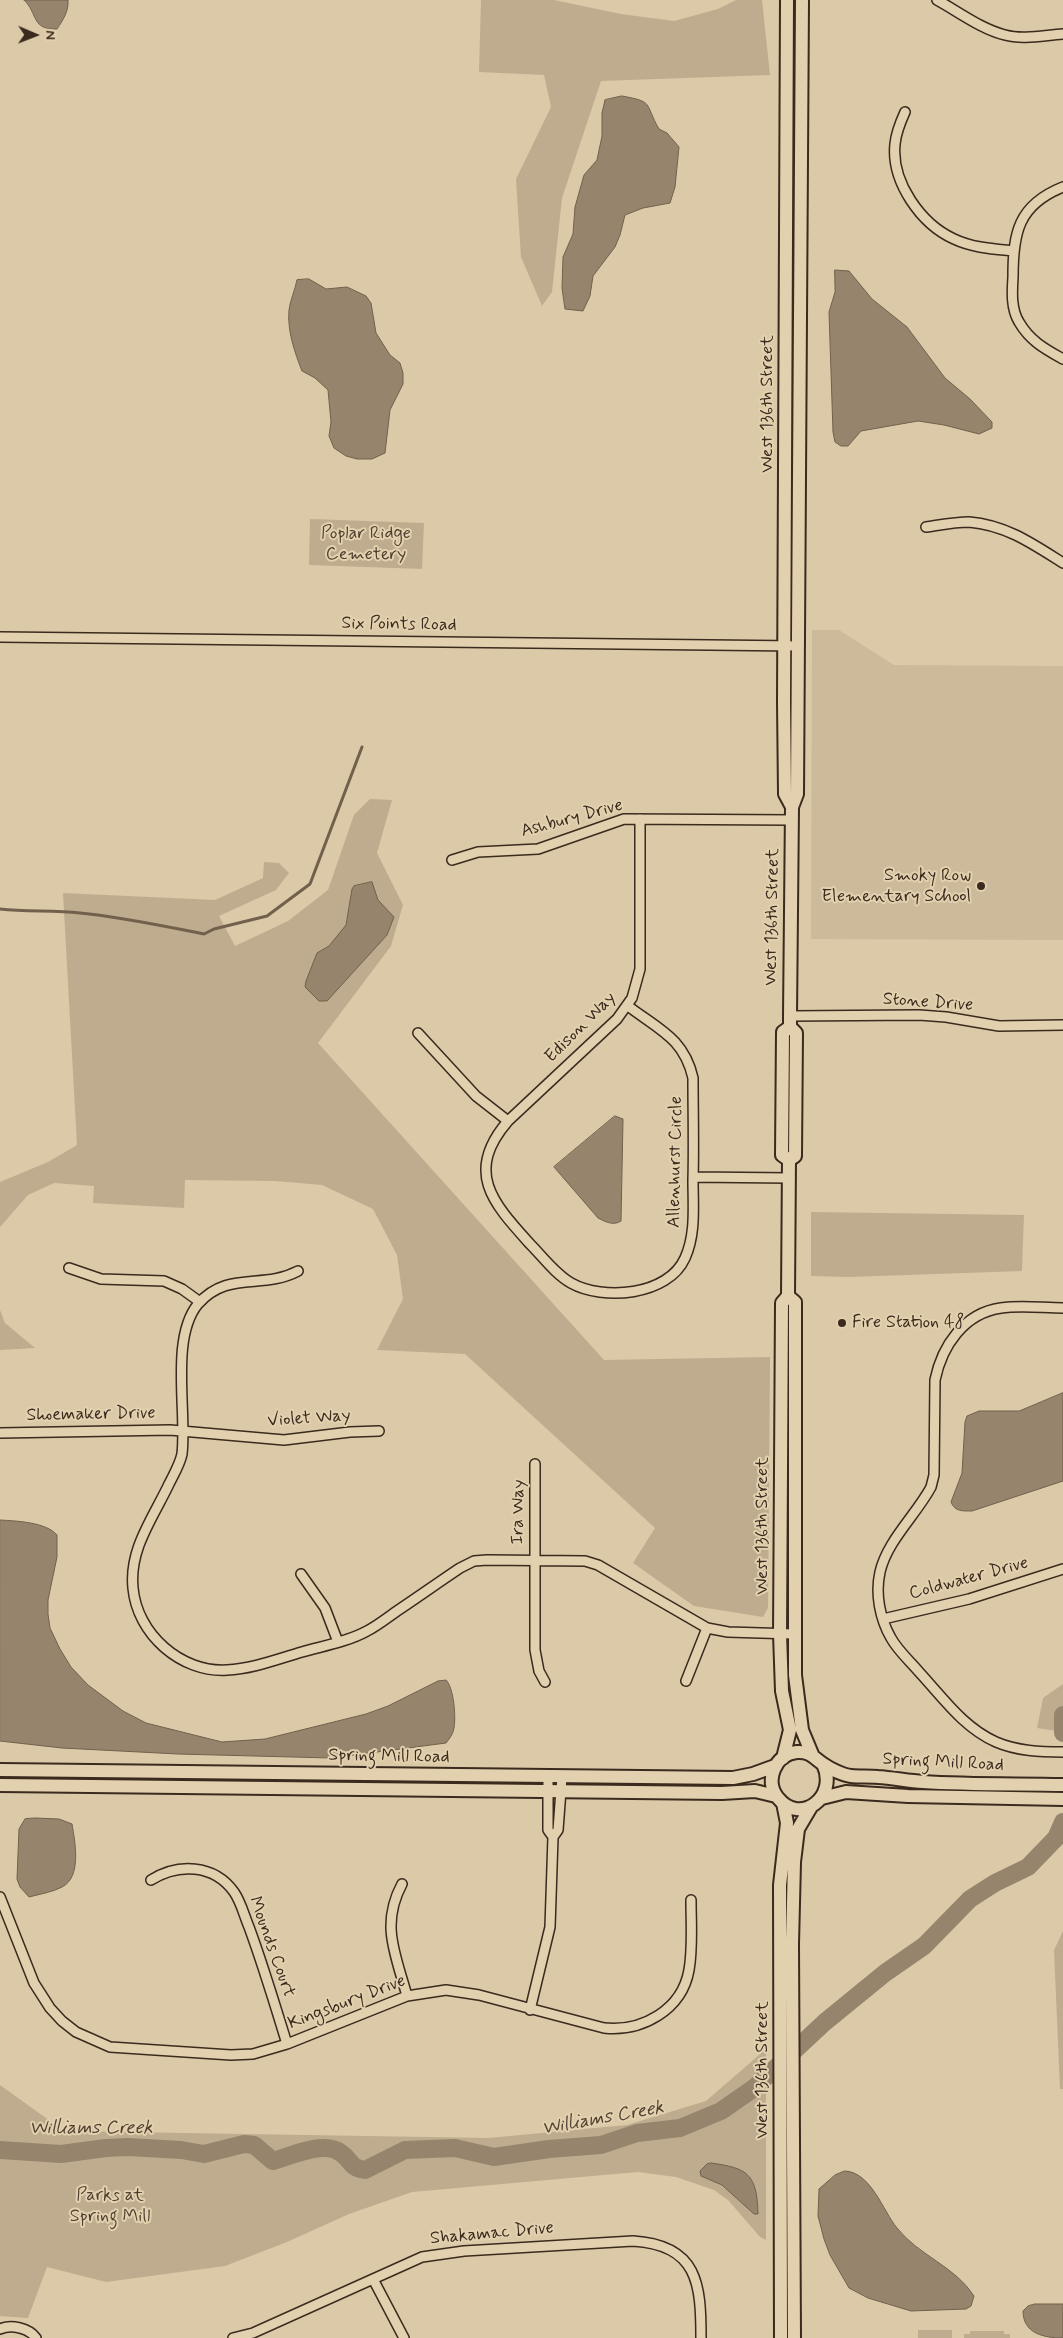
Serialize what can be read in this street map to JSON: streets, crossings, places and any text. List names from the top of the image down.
{
  "streets": {
    "street": [
      "West 136th Street",
      "Six Points Road",
      "Ashbury Drive",
      "Stone Drive",
      "Edison Way",
      "Allenhurst Circle",
      "Shoemaker Drive",
      "Violet Way",
      "Ira Way",
      "Coldwater Drive",
      "Spring Mill Road",
      "Mounds Court",
      "Kingsbury Drive",
      "Shakamac Drive"
    ]
  },
  "crossings": [
    ["West 136th Street", "Six Points Road"],
    ["West 136th Street", "Ashbury Drive"],
    ["West 136th Street", "Stone Drive"],
    ["West 136th Street", "Spring Mill Road"],
    ["Ashbury Drive", "Edison Way"],
    ["Edison Way", "Allenhurst Circle"],
    ["Shoemaker Drive", "Violet Way"],
    ["Mounds Court", "Kingsbury Drive"]
  ],
  "water": ["Williams Creek"],
  "parks": ["Poplar Ridge Cemetery", "Parks at Spring Mill"],
  "places": ["Smoky Row Elementary School", "Fire Station 48"],
  "north": "right"
}
